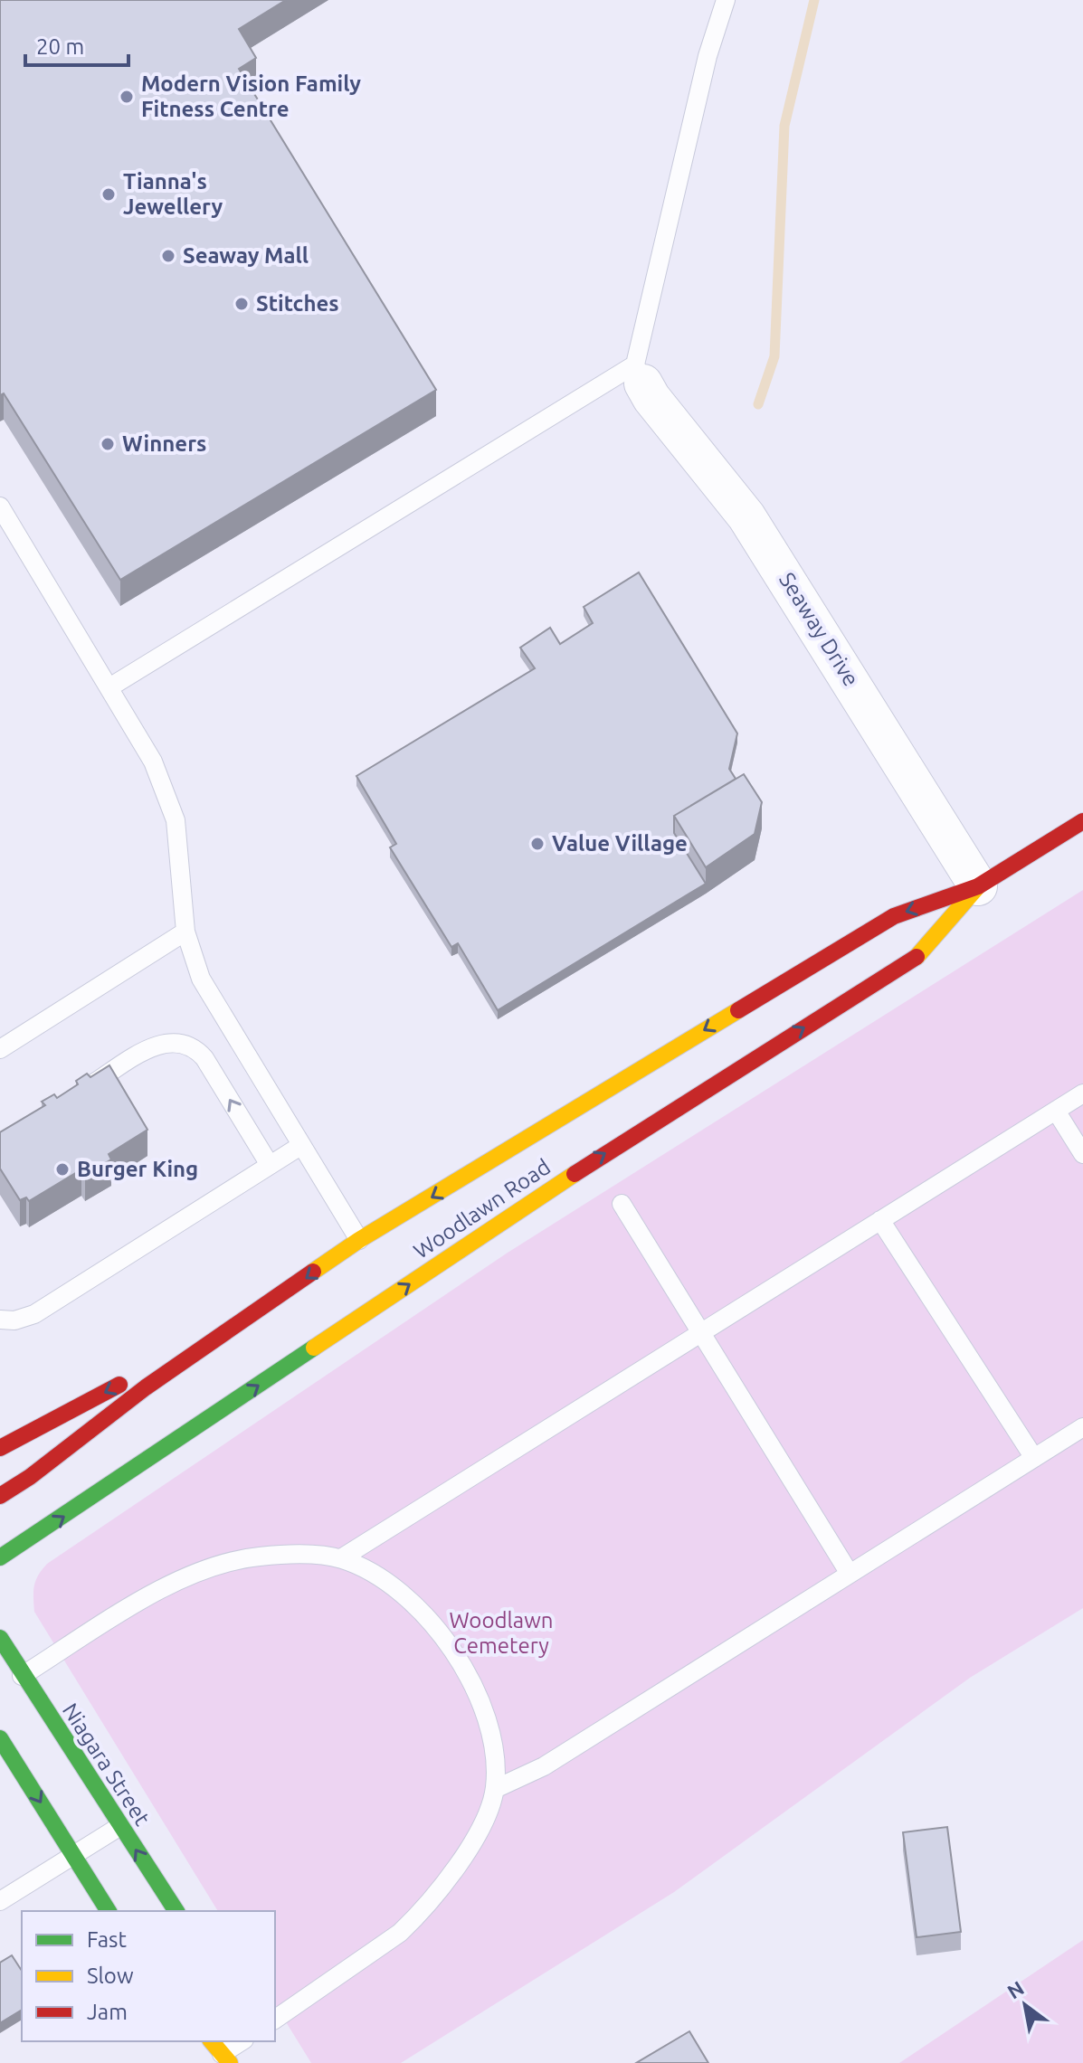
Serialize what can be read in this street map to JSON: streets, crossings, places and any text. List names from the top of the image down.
{
  "streets": {
    "main road": ["Woodlawn Road", "Niagara Street"],
    "street": ["Seaway Drive"]
  },
  "crossings": [
    ["Seaway Drive", "Woodlawn Road"]
  ],
  "parks": ["Woodlawn Cemetery"],
  "places": [
    "Modern Vision Family Fitness Centre",
    "Tianna's Jewellery",
    "Seaway Mall",
    "Stitches",
    "Winners",
    "Value Village",
    "Burger King"
  ],
  "legend": ["Fast", "Slow", "Jam"],
  "scale_bar": "20 m",
  "north": "top left"
}
